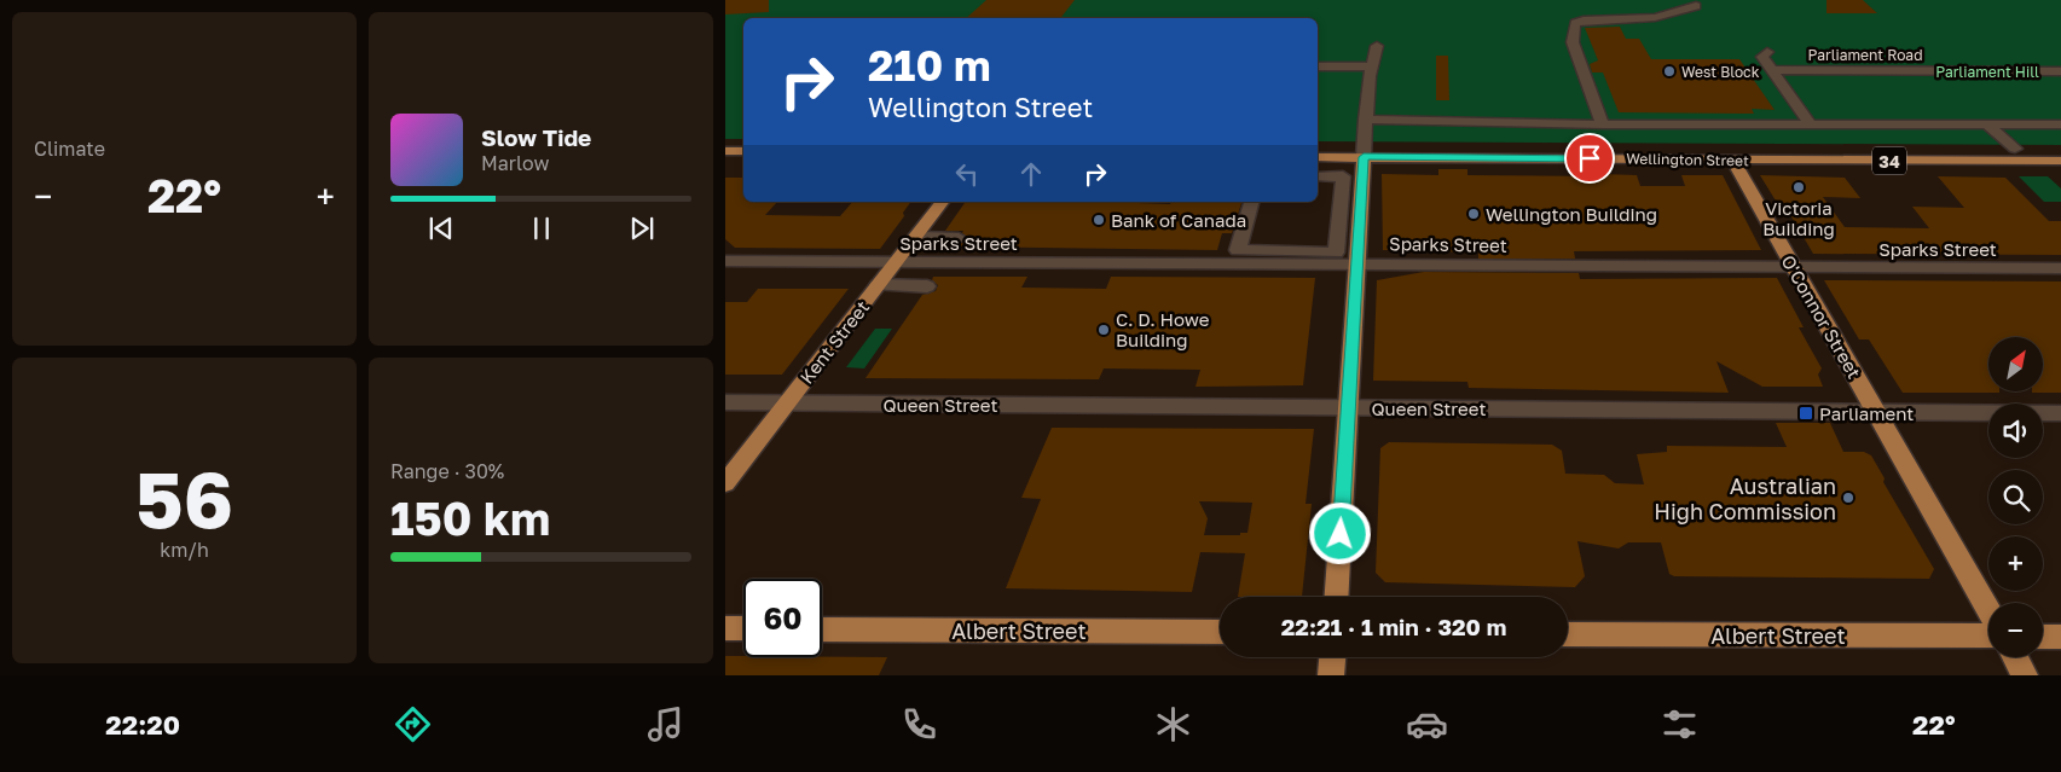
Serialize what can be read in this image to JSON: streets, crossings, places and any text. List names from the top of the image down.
{
  "streets": {
    "main road": [
      "Wellington Street",
      "34",
      "O'Connor Street",
      "Kent Street",
      "Albert Street"
    ],
    "street": ["Parliament Road", "Sparks Street", "Queen Street"]
  },
  "crossings": [
    ["Wellington Street", "O'Connor Street"],
    ["Sparks Street", "O'Connor Street"],
    ["Sparks Street", "Kent Street"],
    ["O'Connor Street", "Queen Street"],
    ["Kent Street", "Queen Street"]
  ],
  "parks": ["Parliament Hill"],
  "places": {
    "other": [
      "West Block",
      "Victoria Building",
      "Wellington Building",
      "Bank of Canada",
      "C. D. Howe Building",
      "Australian High Commission"
    ],
    "transit": ["Parliament"]
  },
  "north": "top right",
  "page": {
    "tile": [
      "Climate",
      ["56", "km/h"],
      ["Range · 30%", "150 km"]
    ],
    "turn": ["210 m", "Wellington Street"],
    "song": ["Slow Tide", "Marlow"],
    "heat": ["−", "22°", "+"],
    "map_buttons": ["+", "−"],
    "limit": "60",
    "trip": "22:21 · 1 min · 320 m",
    "tabs": ["22:20", "22°"]
  }
}
